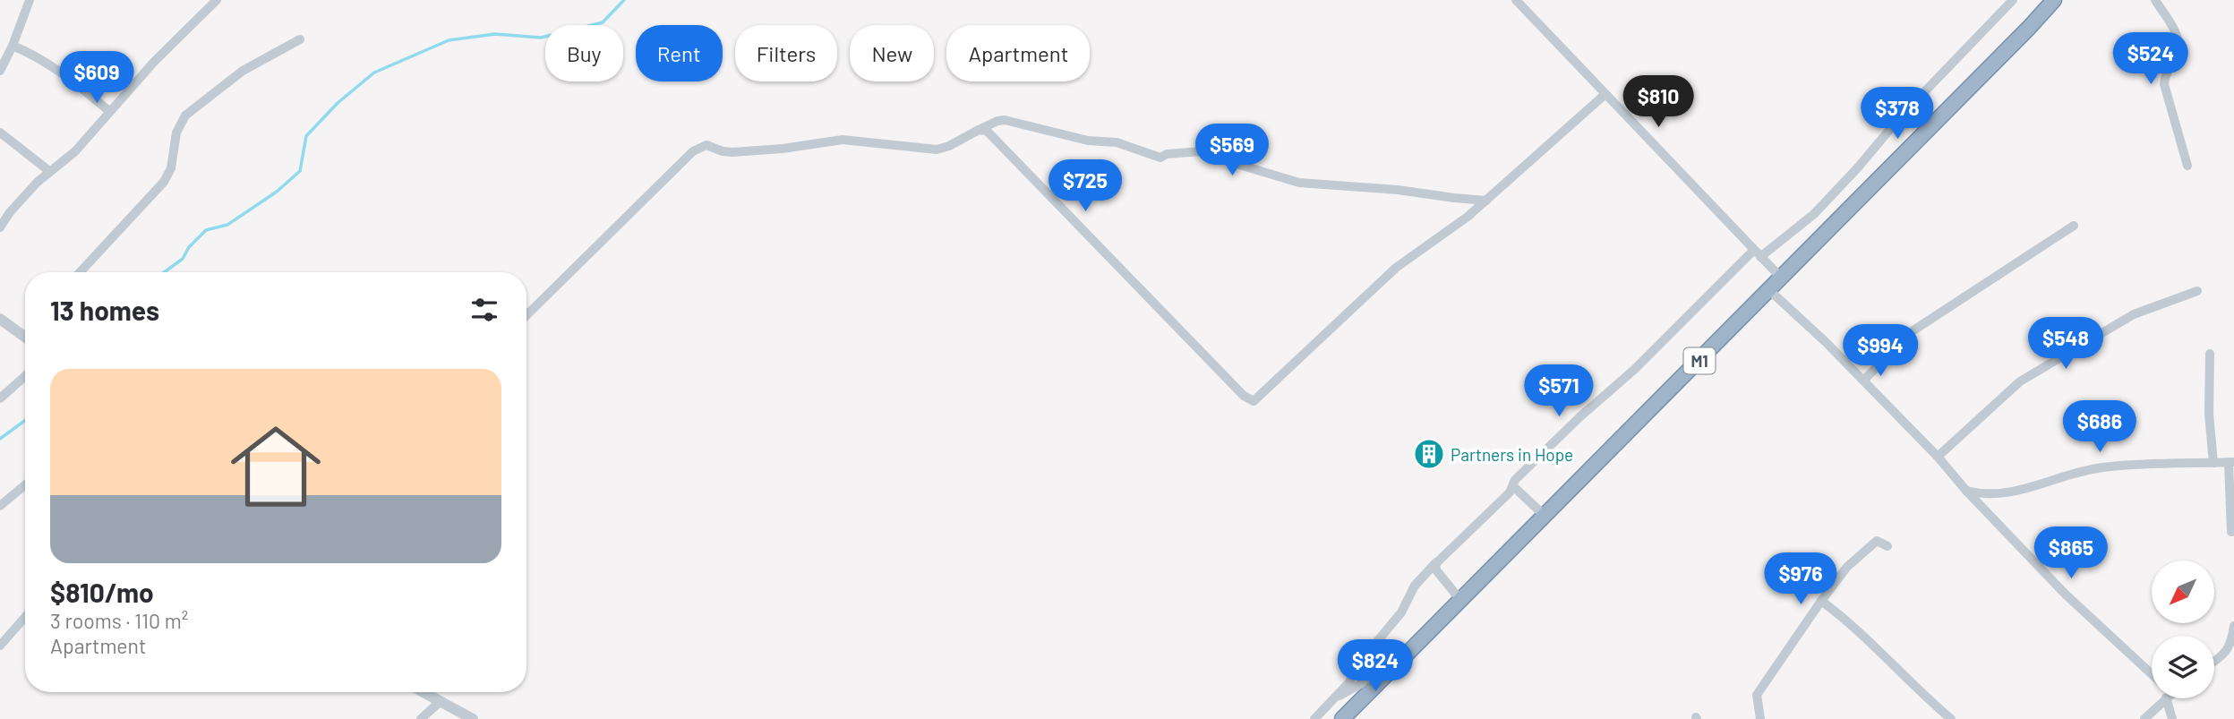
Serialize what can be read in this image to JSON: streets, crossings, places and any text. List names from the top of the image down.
{
  "streets": {
    "highway": ["M1"]
  },
  "places": {
    "building": ["Partners in Hope"]
  },
  "north": "bottom left",
  "page": {
    "chip": [
      "Buy",
      "Rent",
      "Filters",
      "New",
      "Apartment"
    ],
    "price": [
      "$524",
      "$609",
      "$810",
      "$378",
      "$569",
      "$725",
      "$548",
      "$994",
      "$571",
      "$686",
      "$865",
      "$976",
      "$824"
    ],
    "heading": "13 homes",
    "list": [
      {
        "name": "$810/mo",
        "note": "3 rooms · 110 m² · Apartment"
      }
    ]
  }
}
